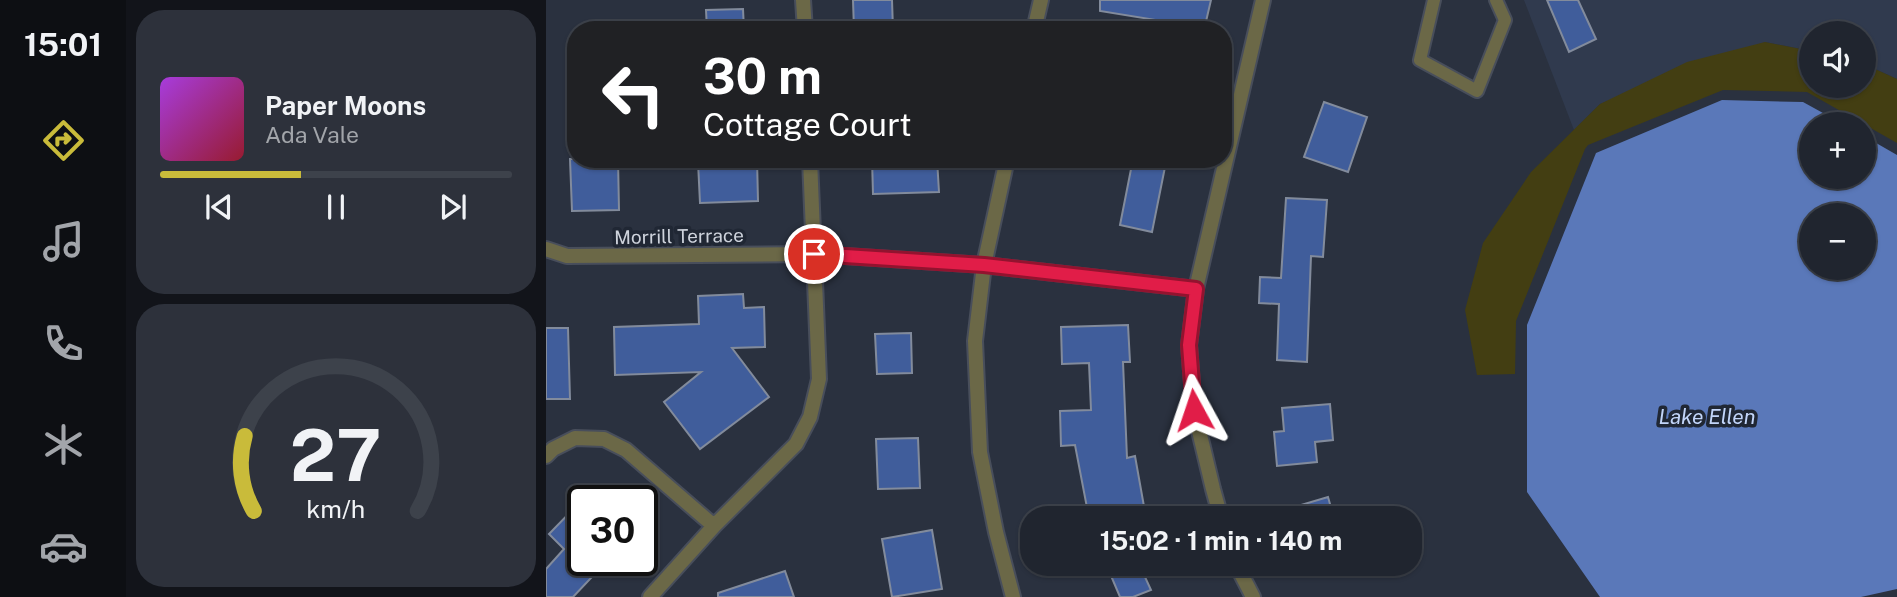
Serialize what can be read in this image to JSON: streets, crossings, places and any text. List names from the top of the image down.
{
  "streets": {
    "street": ["Morrill Terrace"]
  },
  "water": ["Lake Ellen"],
  "page": {
    "tabs": "15:01",
    "map_buttons": ["+", "−"],
    "turn": ["30 m", "Cottage Court"],
    "song": ["Paper Moons", "Ada Vale"],
    "limit": "30",
    "trip": "15:02 · 1 min · 140 m",
    "gauge": ["27", "km/h"]
  }
}
